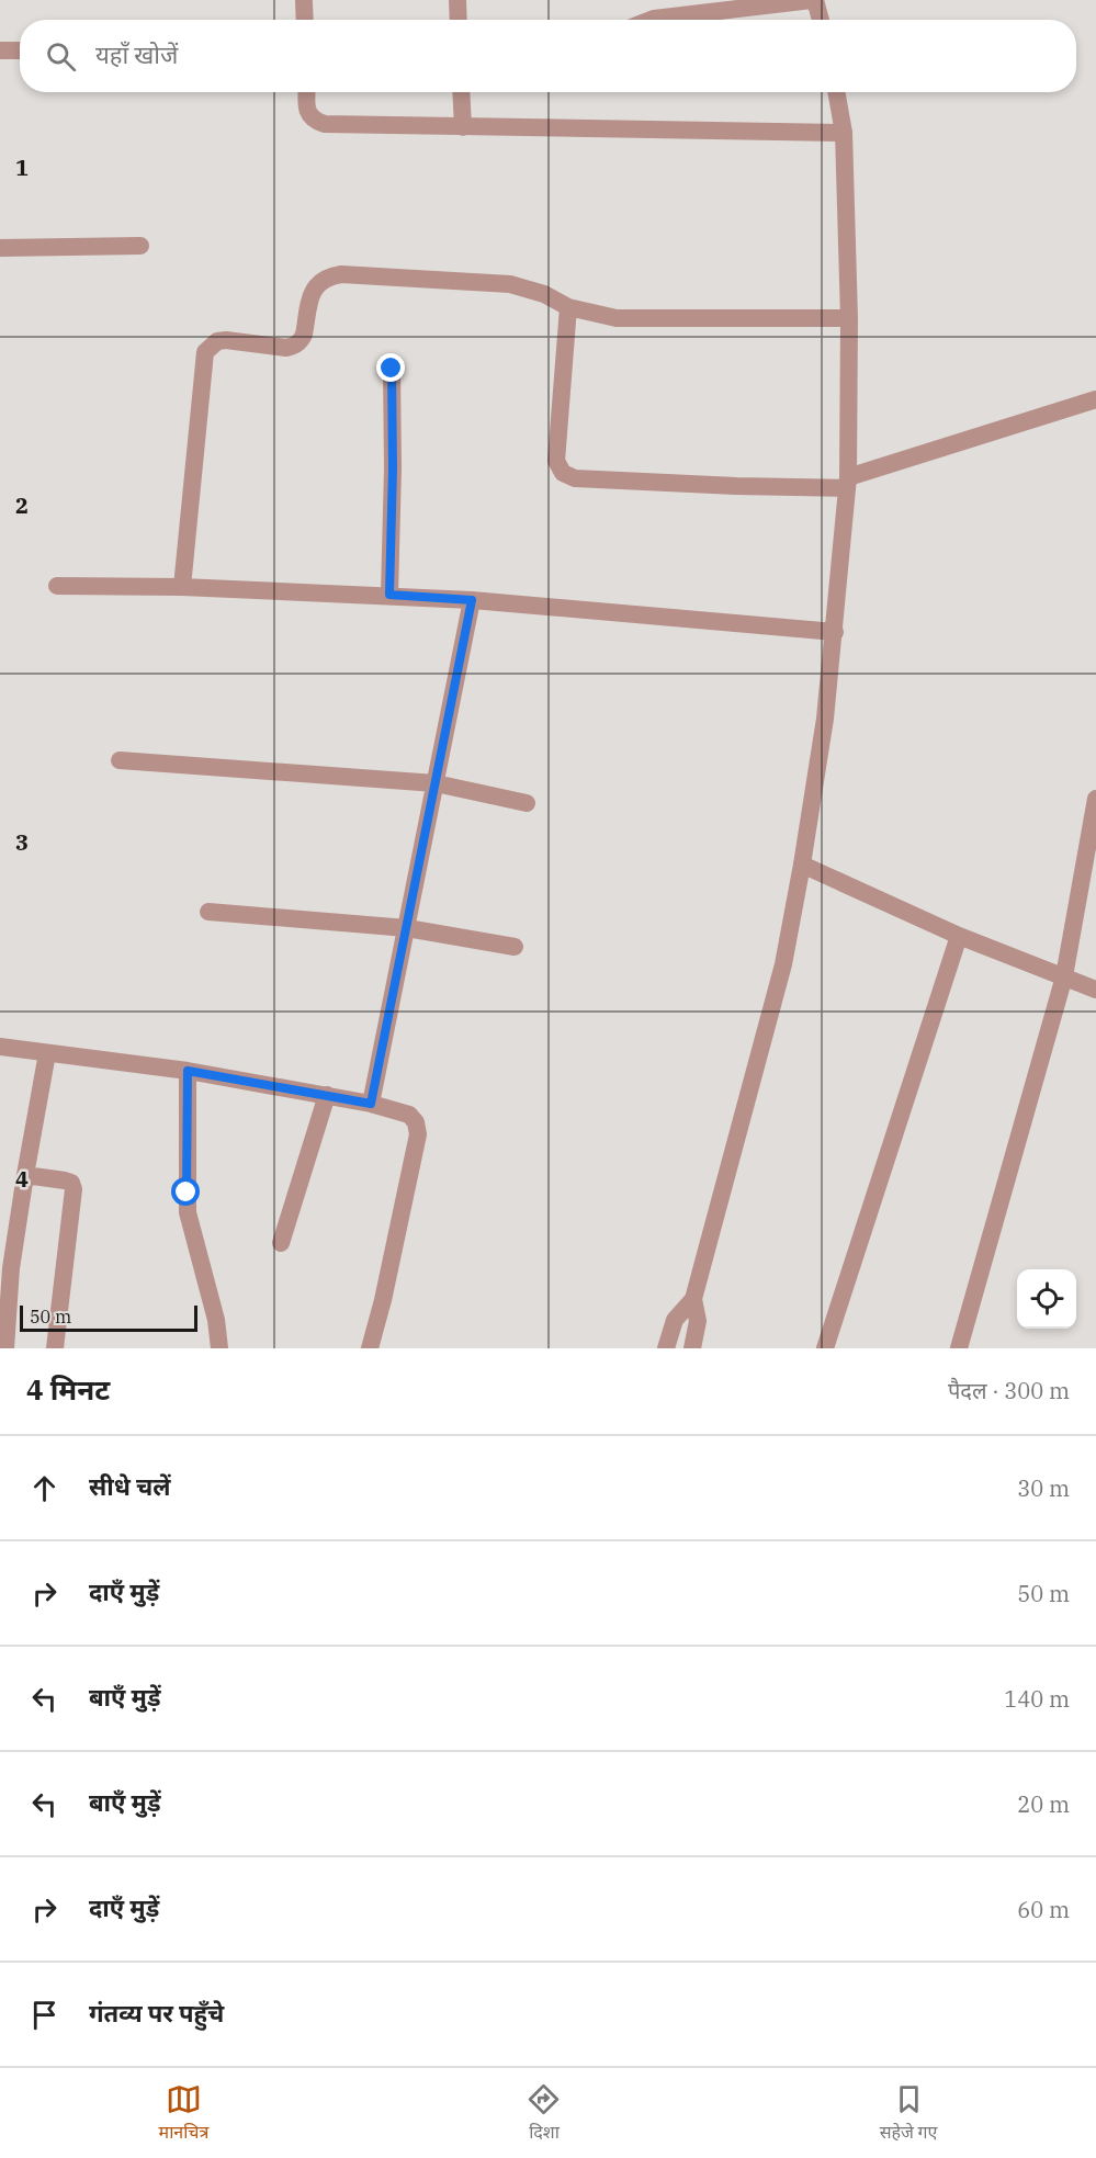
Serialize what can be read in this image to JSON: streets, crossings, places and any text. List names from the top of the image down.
{
  "scale_bar": "50 m",
  "page": {
    "search": "यहाँ खोजें",
    "scale": "50 m",
    "heading": ["4 मिनट", "पैदल · 300 m"],
    "list": [
      ["सीधे चलें", "30 m"],
      ["दाएँ मुड़ें", "50 m"],
      ["बाएँ मुड़ें", "140 m"],
      ["बाएँ मुड़ें", "20 m"],
      ["दाएँ मुड़ें", "60 m"],
      "गंतव्य पर पहुँचे"
    ],
    "nav": ["मानचित्र", "दिशा", "सहेजे गए"]
  },
  "grid": {
    "rows": [
      "1",
      "2",
      "3",
      "4"
    ]
  }
}
